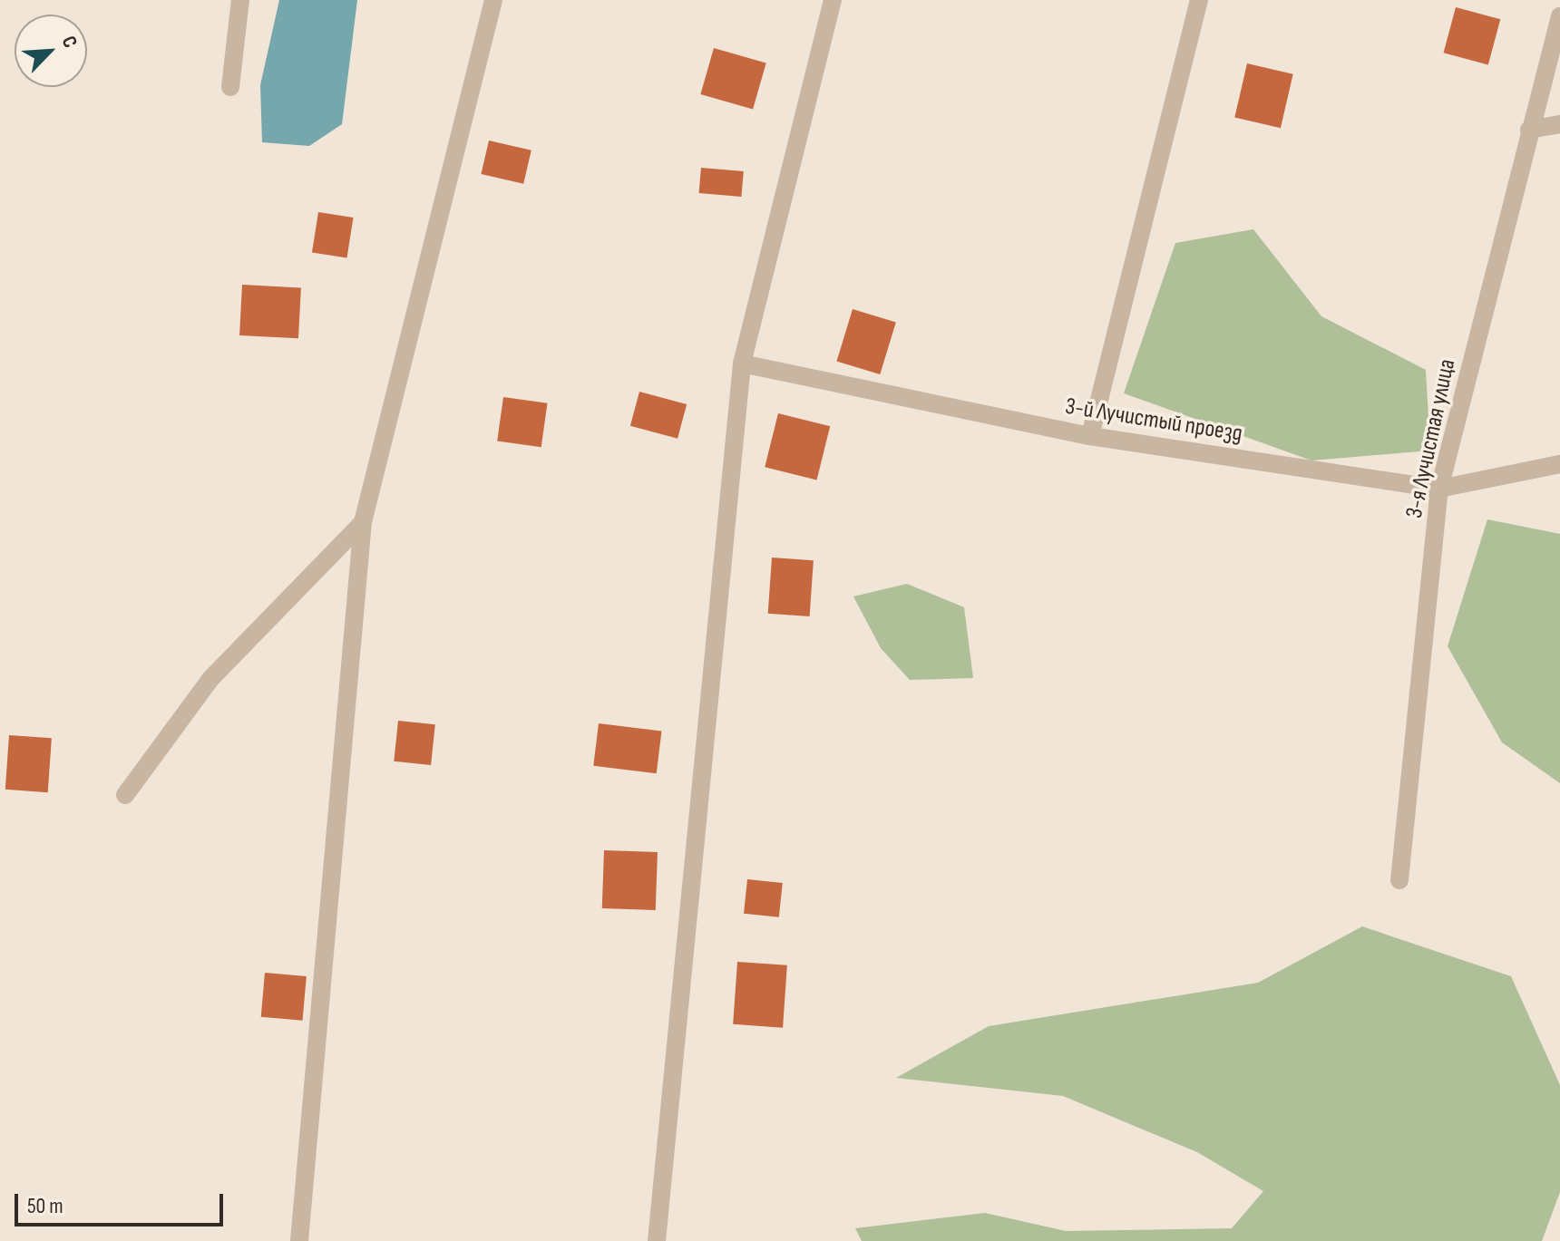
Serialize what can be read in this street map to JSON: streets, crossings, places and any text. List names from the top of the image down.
{
  "streets": {
    "street": ["3-й Лучистый проезд", "3-я Лучистая улица"]
  },
  "crossings": [
    ["3-й Лучистый проезд", "3-я Лучистая улица"]
  ],
  "scale_bar": "50 m",
  "north": "top right"
}
